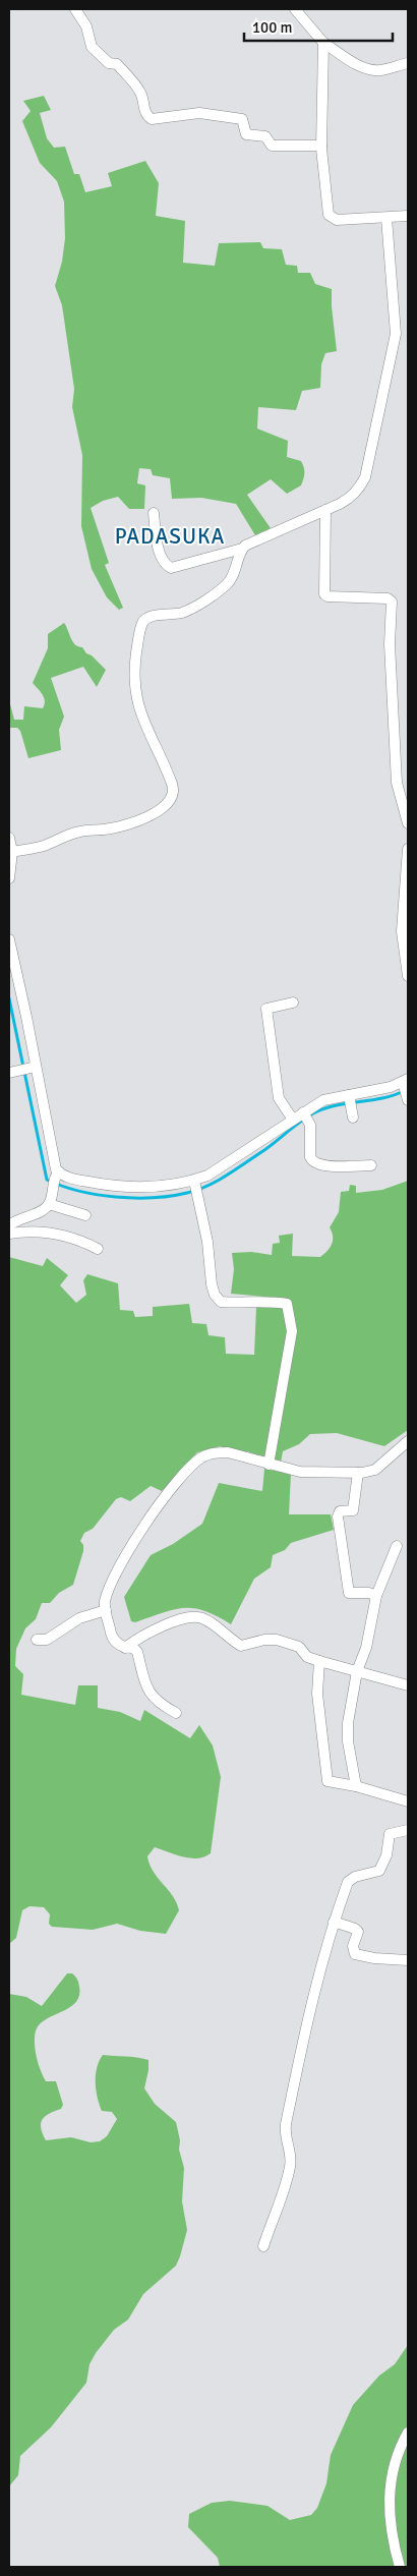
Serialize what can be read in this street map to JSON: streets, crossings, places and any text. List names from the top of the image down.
{
  "districts": ["PADASUKA"],
  "scale_bar": "100 m"
}
